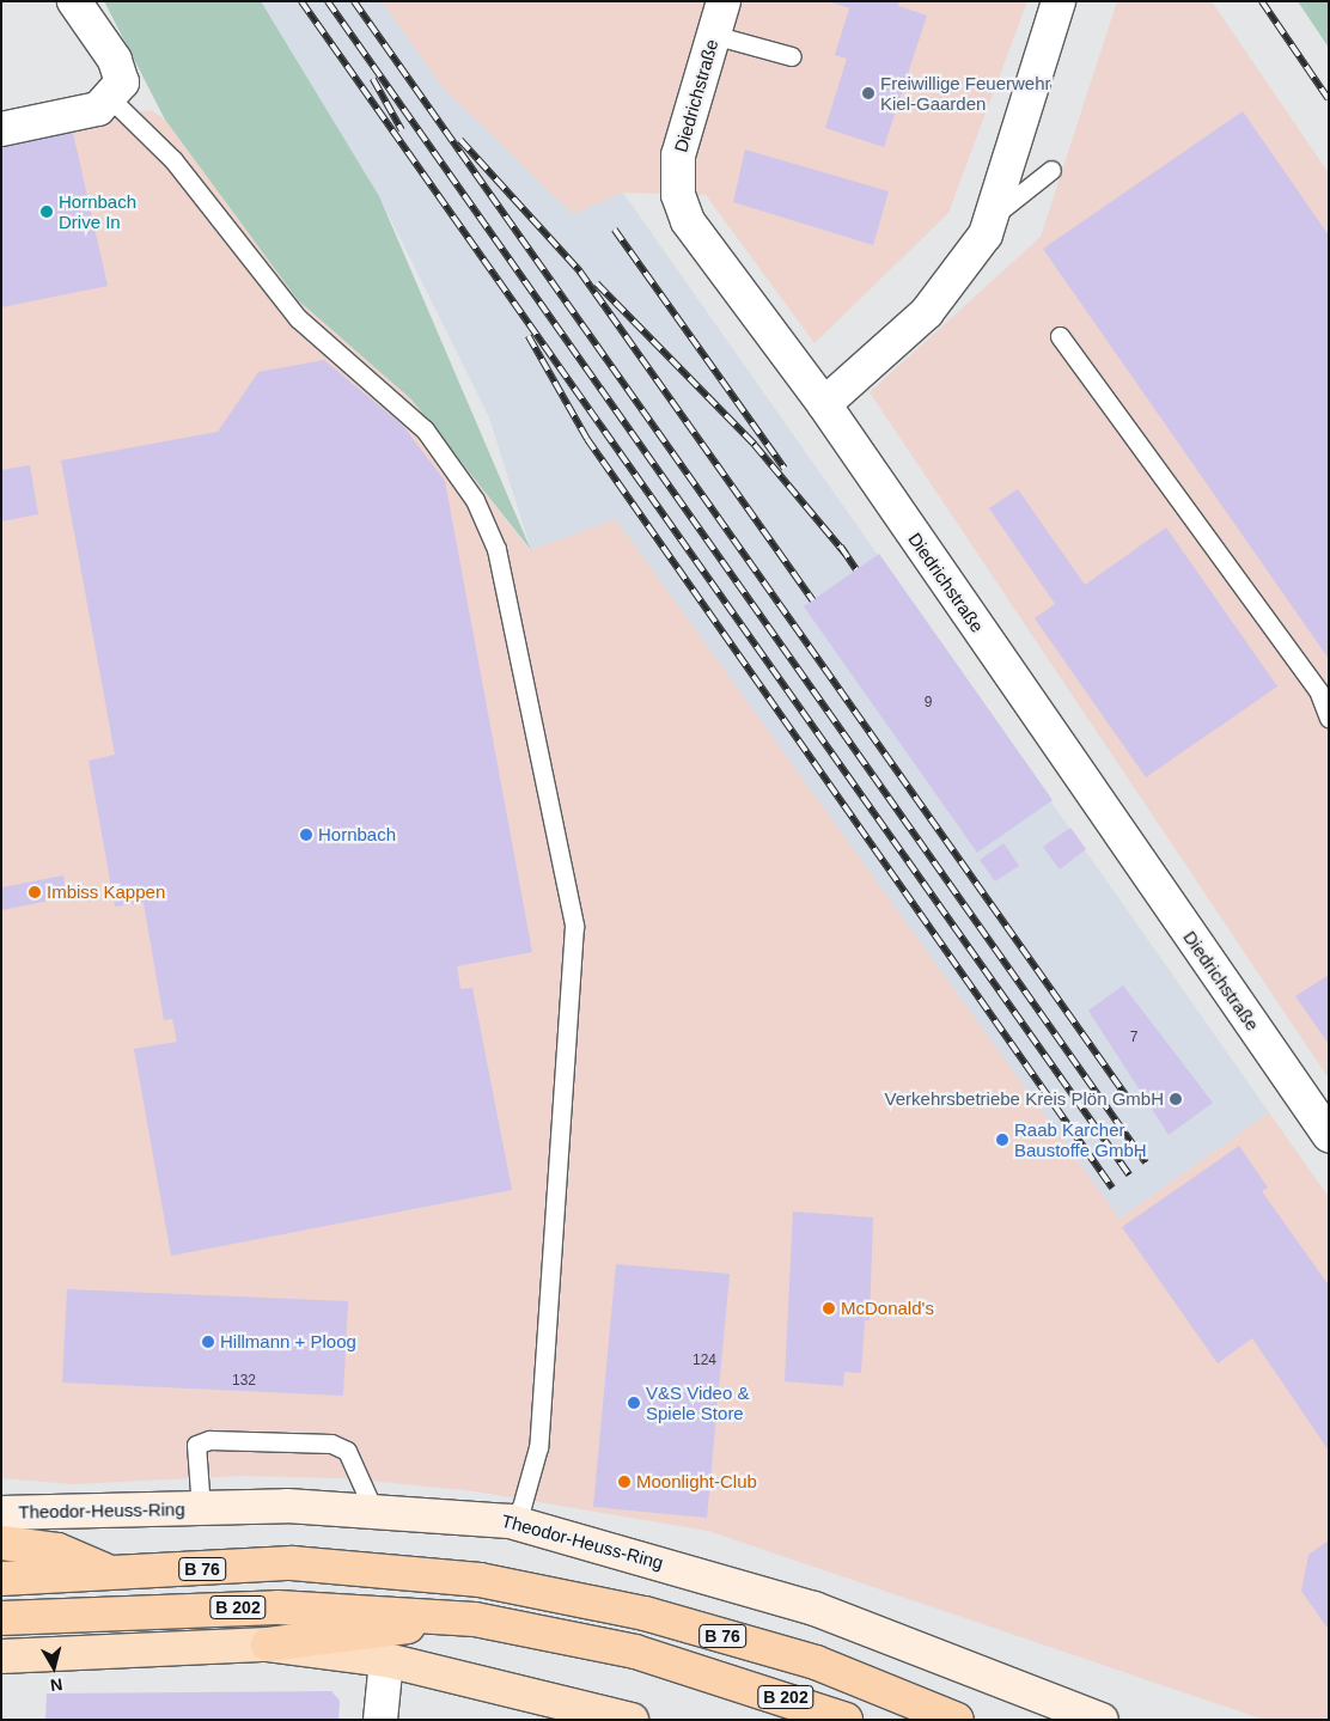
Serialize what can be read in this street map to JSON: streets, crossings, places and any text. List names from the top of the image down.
{
  "streets": {
    "highway": ["B 76", "B 202"],
    "main road": ["Theodor-Heuss-Ring"],
    "street": ["Diedrichstraße"]
  },
  "places": [
    "Freiwillige Feuerwehr Kiel-Gaarden",
    "Hornbach Drive In",
    "Hornbach",
    "Imbiss Kappen",
    "Verkehrsbetriebe Kreis Plön GmbH",
    "Raab Karcher Baustoffe GmbH",
    "McDonald's",
    "Hillmann + Ploog",
    "V&S Video & Spiele Store",
    "Moonlight-Club"
  ],
  "house_numbers": [
    "9",
    "7",
    "124",
    "132"
  ],
  "north": "bottom"
}
